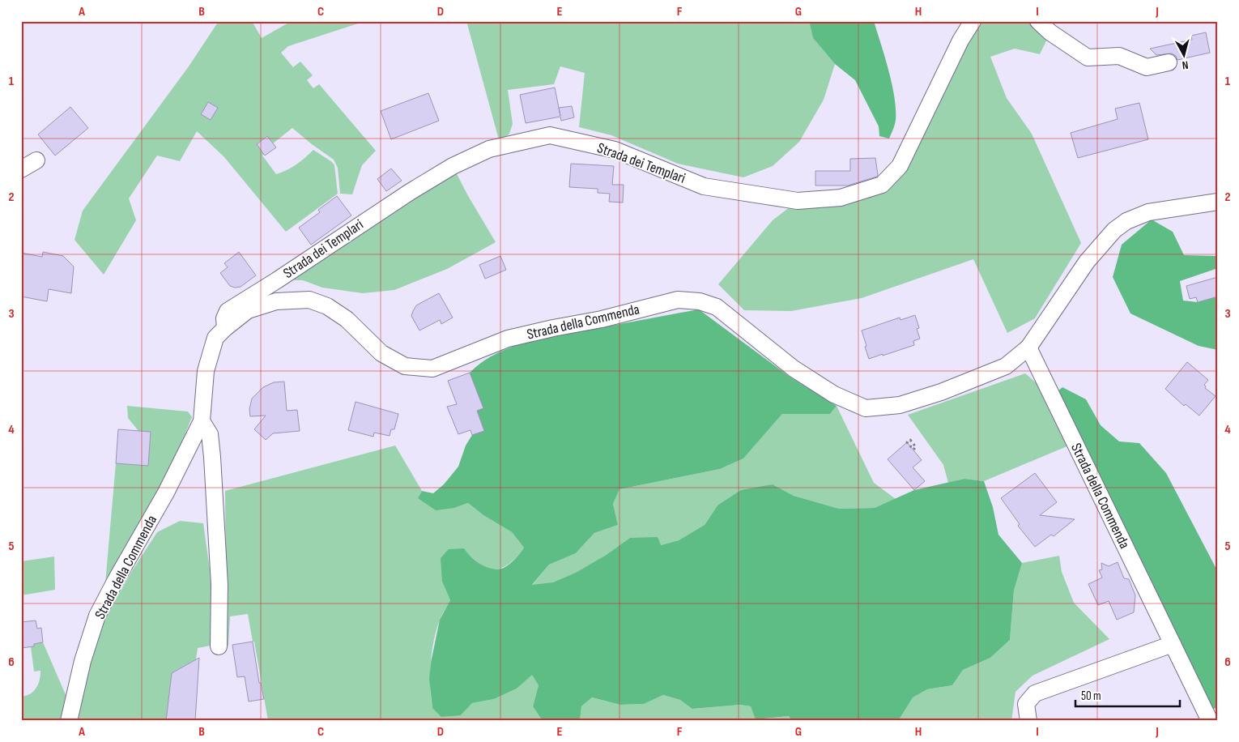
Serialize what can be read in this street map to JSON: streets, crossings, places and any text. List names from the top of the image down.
{
  "streets": {
    "street": ["Strada dei Templari", "Strada della Commenda"]
  },
  "crossings": [
    ["Strada dei Templari", "Strada della Commenda"]
  ],
  "scale_bar": "50 m",
  "north": "bottom",
  "grid": {
    "columns": [
      "A",
      "B",
      "C",
      "D",
      "E",
      "F",
      "G",
      "H",
      "I",
      "J"
    ],
    "rows": [
      "1",
      "2",
      "3",
      "4",
      "5",
      "6"
    ]
  }
}
